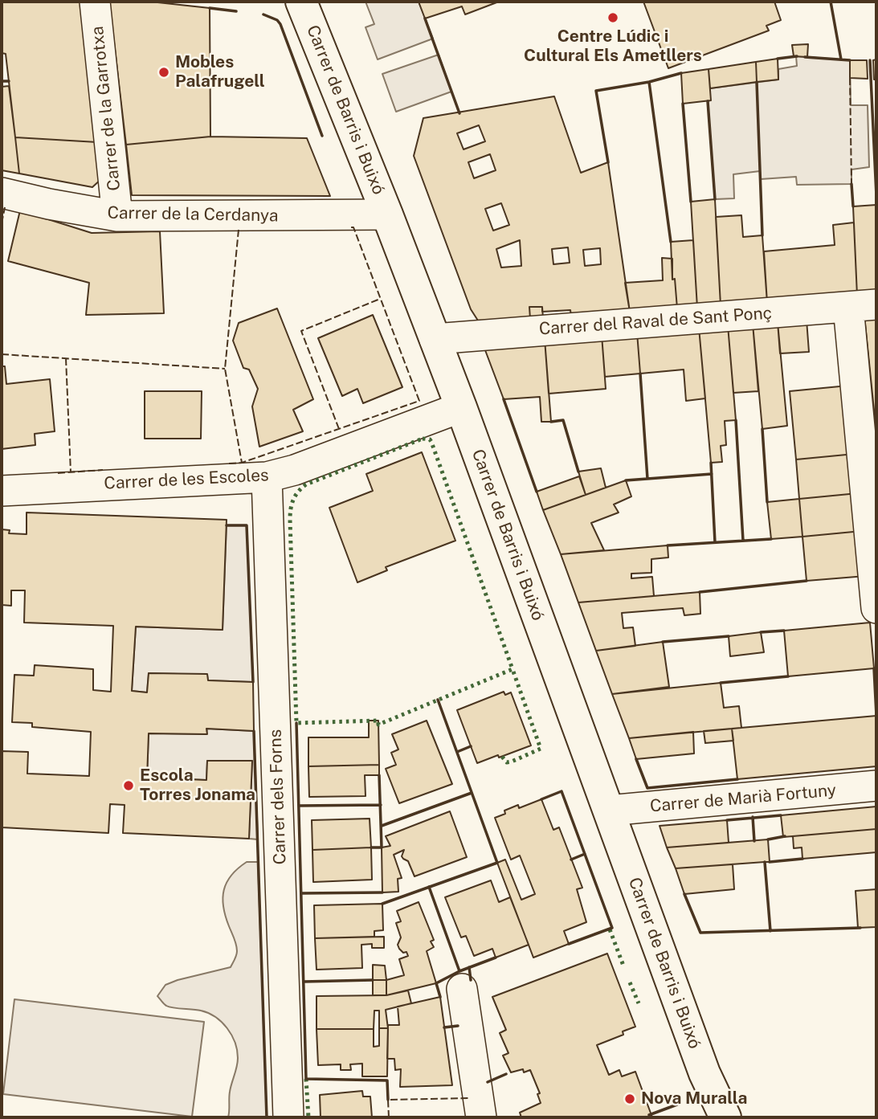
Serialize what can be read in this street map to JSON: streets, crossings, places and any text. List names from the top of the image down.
{
  "streets": {
    "street": [
      "Carrer de la Garrotxa",
      "Carrer de Barris i Buixó",
      "Carrer de la Cerdanya",
      "Carrer del Raval de Sant Ponç",
      "Carrer de les Escoles",
      "Carrer dels Forns",
      "Carrer de Marià Fortuny"
    ]
  },
  "crossings": [
    ["Carrer de la Garrotxa", "Carrer de la Cerdanya"],
    ["Carrer de Barris i Buixó", "Carrer de la Cerdanya"],
    ["Carrer de Barris i Buixó", "Carrer del Raval de Sant Ponç"],
    ["Carrer de Barris i Buixó", "Carrer de les Escoles"],
    ["Carrer de Barris i Buixó", "Carrer de Marià Fortuny"],
    ["Carrer de les Escoles", "Carrer dels Forns"]
  ],
  "places": [
    "Centre Lúdic i Cultural Els Ametllers",
    "Mobles Palafrugell",
    "Escola Torres Jonama",
    "Nova Muralla"
  ]
}
